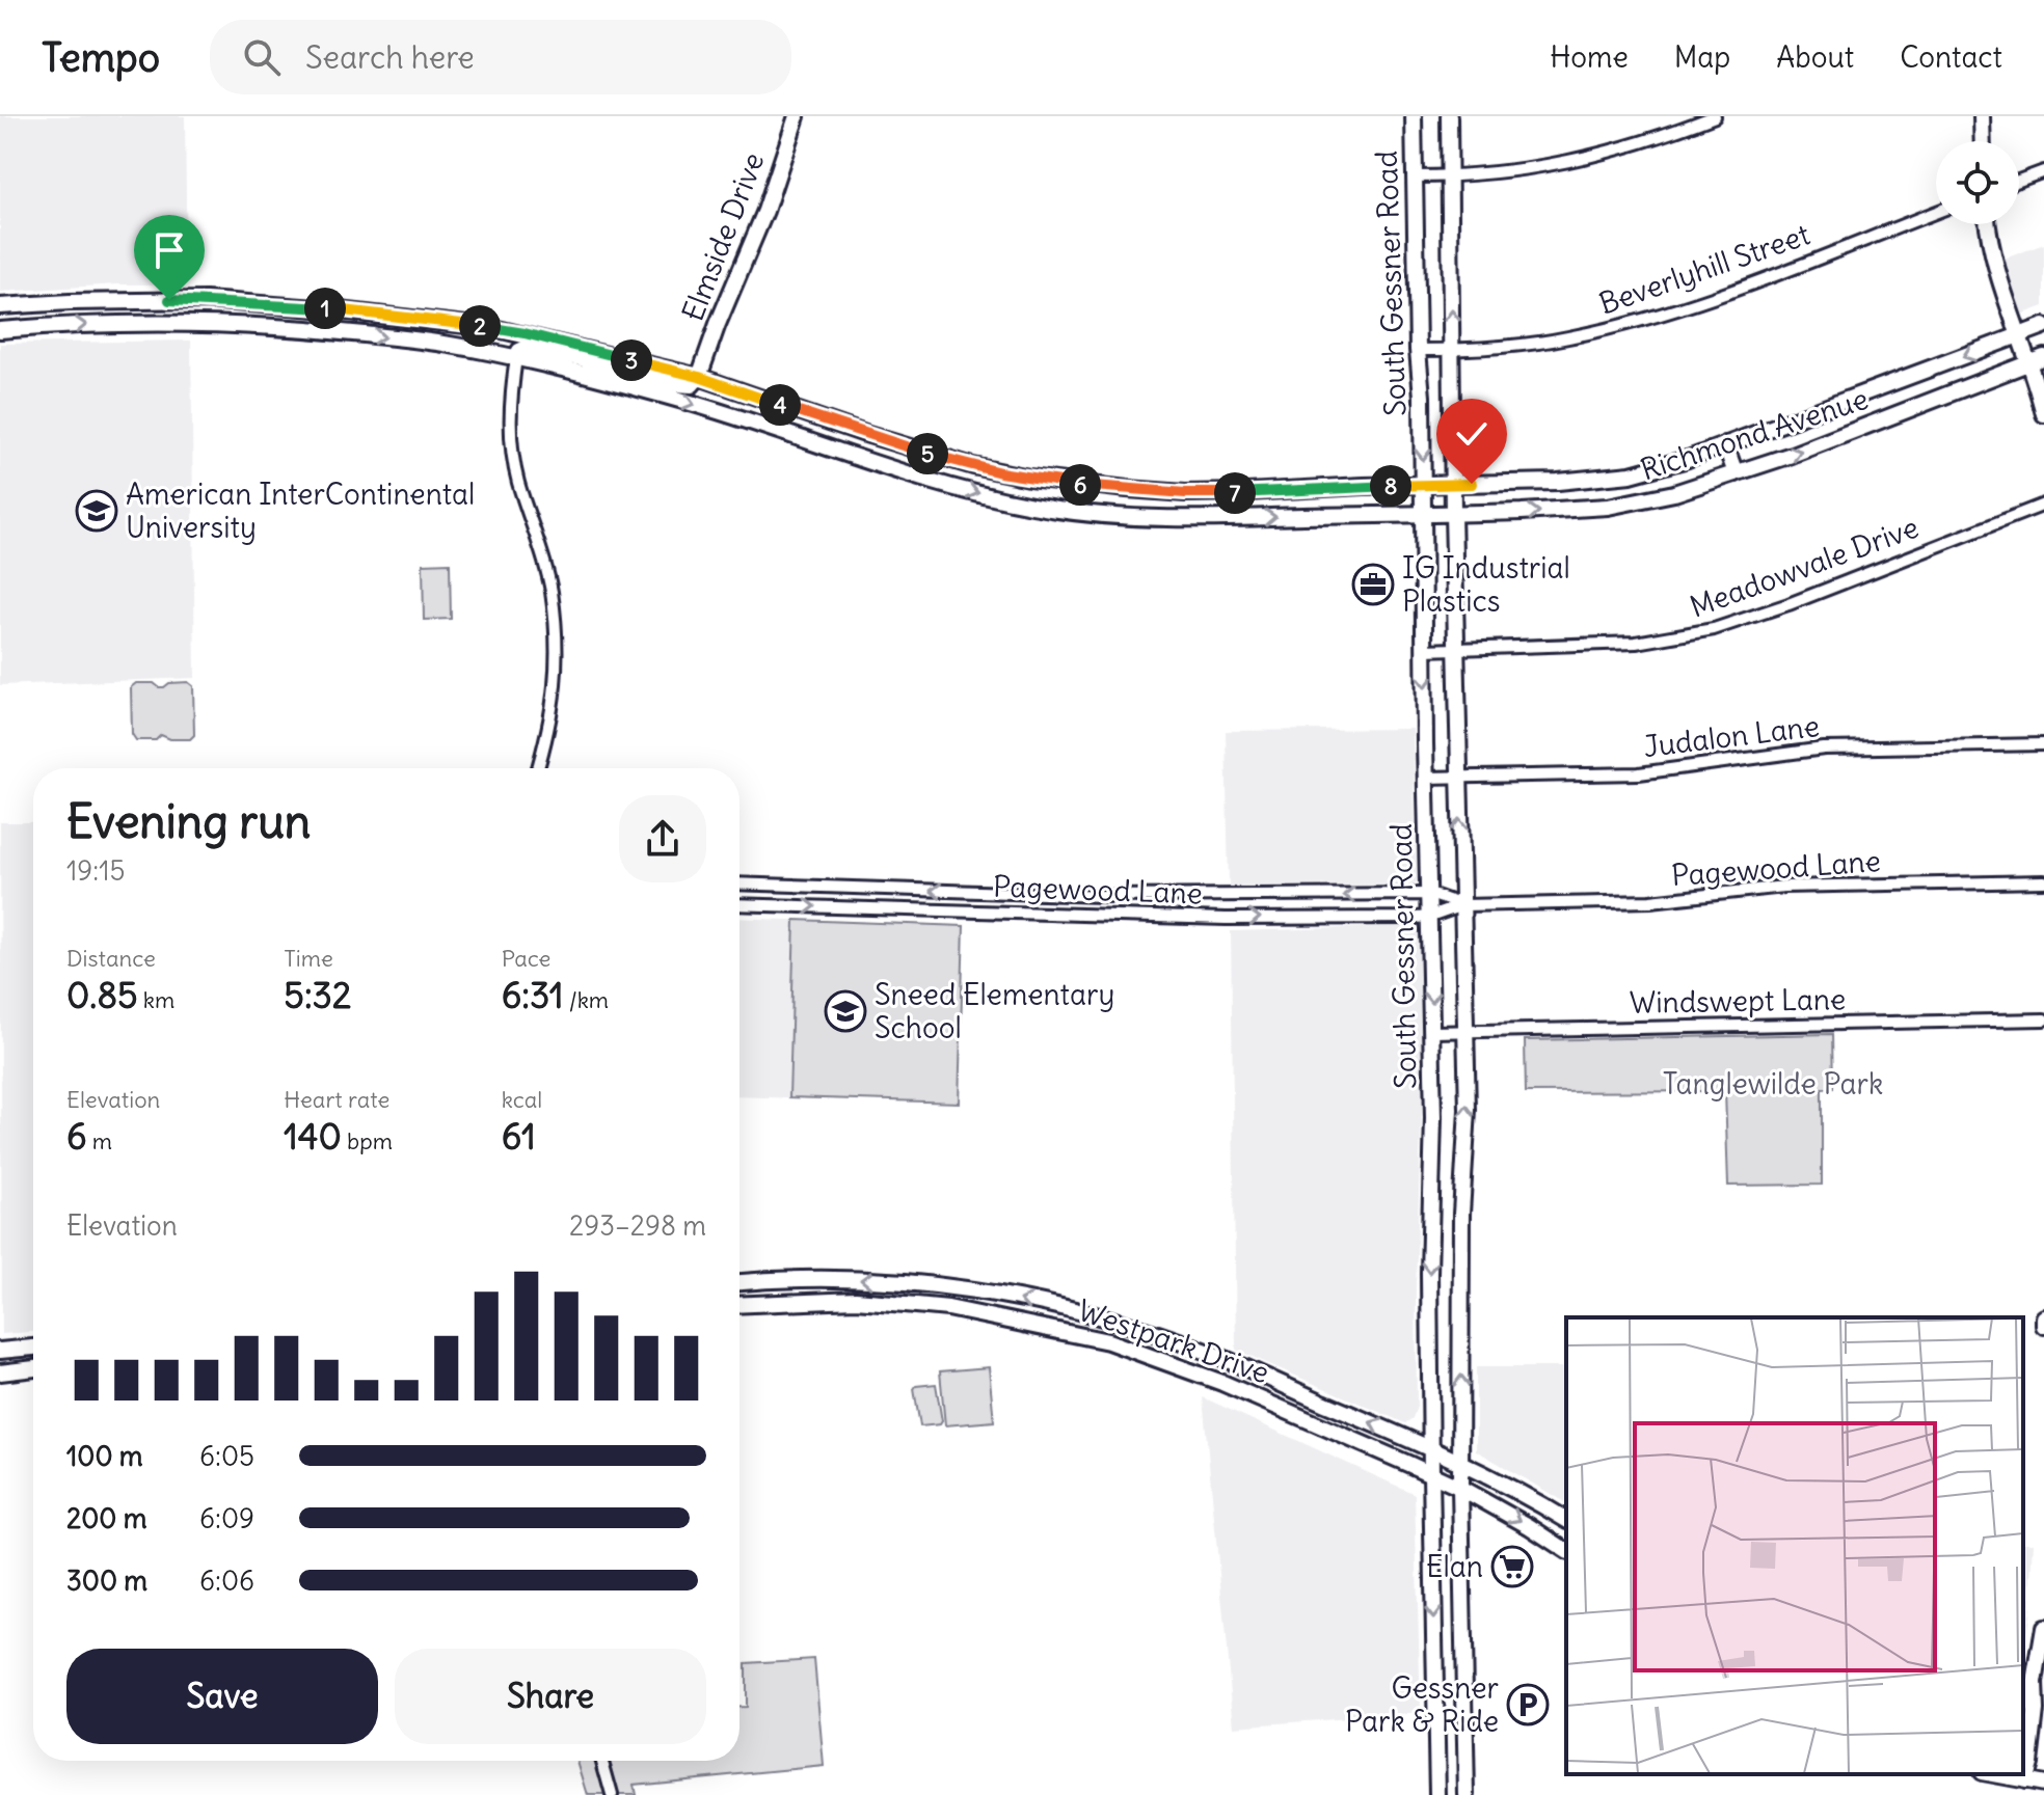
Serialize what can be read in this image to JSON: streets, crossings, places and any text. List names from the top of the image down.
{
  "streets": {
    "main road": [
      "Elmside Drive",
      "South Gessner Road",
      "Richmond Avenue",
      "Westpark Drive"
    ],
    "street": [
      "Beverlyhill Street",
      "Meadowvale Drive",
      "Judalon Lane",
      "Pagewood Lane",
      "Windswept Lane"
    ]
  },
  "crossings": [
    ["Elmside Drive", "Richmond Avenue"],
    ["Beverlyhill Street", "South Gessner Road"],
    ["South Gessner Road", "Richmond Avenue"],
    ["South Gessner Road", "Meadowvale Drive"],
    ["South Gessner Road", "Judalon Lane"],
    ["South Gessner Road", "Pagewood Lane"],
    ["South Gessner Road", "Windswept Lane"],
    ["South Gessner Road", "Westpark Drive"]
  ],
  "parks": ["Tanglewilde Park"],
  "places": {
    "school or university": ["American InterContinental University", "Sneed Elementary School"],
    "office": ["IG Industrial Plastics"],
    "supermarket": ["Elan"],
    "parking": ["Gessner Park & Ride"]
  },
  "page": {
    "header": "Tempo",
    "search": "Search here",
    "nav": [
      "Home",
      "Map",
      "About",
      "Contact"
    ],
    "pins": [
      "1",
      "2",
      "3",
      "4",
      "5",
      "6",
      "8",
      "7"
    ],
    "heading": ["Evening run", "19:15"],
    "stats": [
      ["Distance", "0.85 km"],
      ["Time", "5:32"],
      ["Pace", "6:31 /km"],
      ["Elevation", "6 m"],
      ["Heart rate", "140 bpm"],
      ["kcal", "61"]
    ],
    "chart": ["Elevation", "293–298 m"],
    "list": [
      {
        "name": "100 m",
        "note": "6:05"
      },
      {
        "name": "200 m",
        "note": "6:09"
      },
      {
        "name": "300 m",
        "note": "6:06"
      }
    ],
    "buttons": ["Save", "Share"]
  }
}
